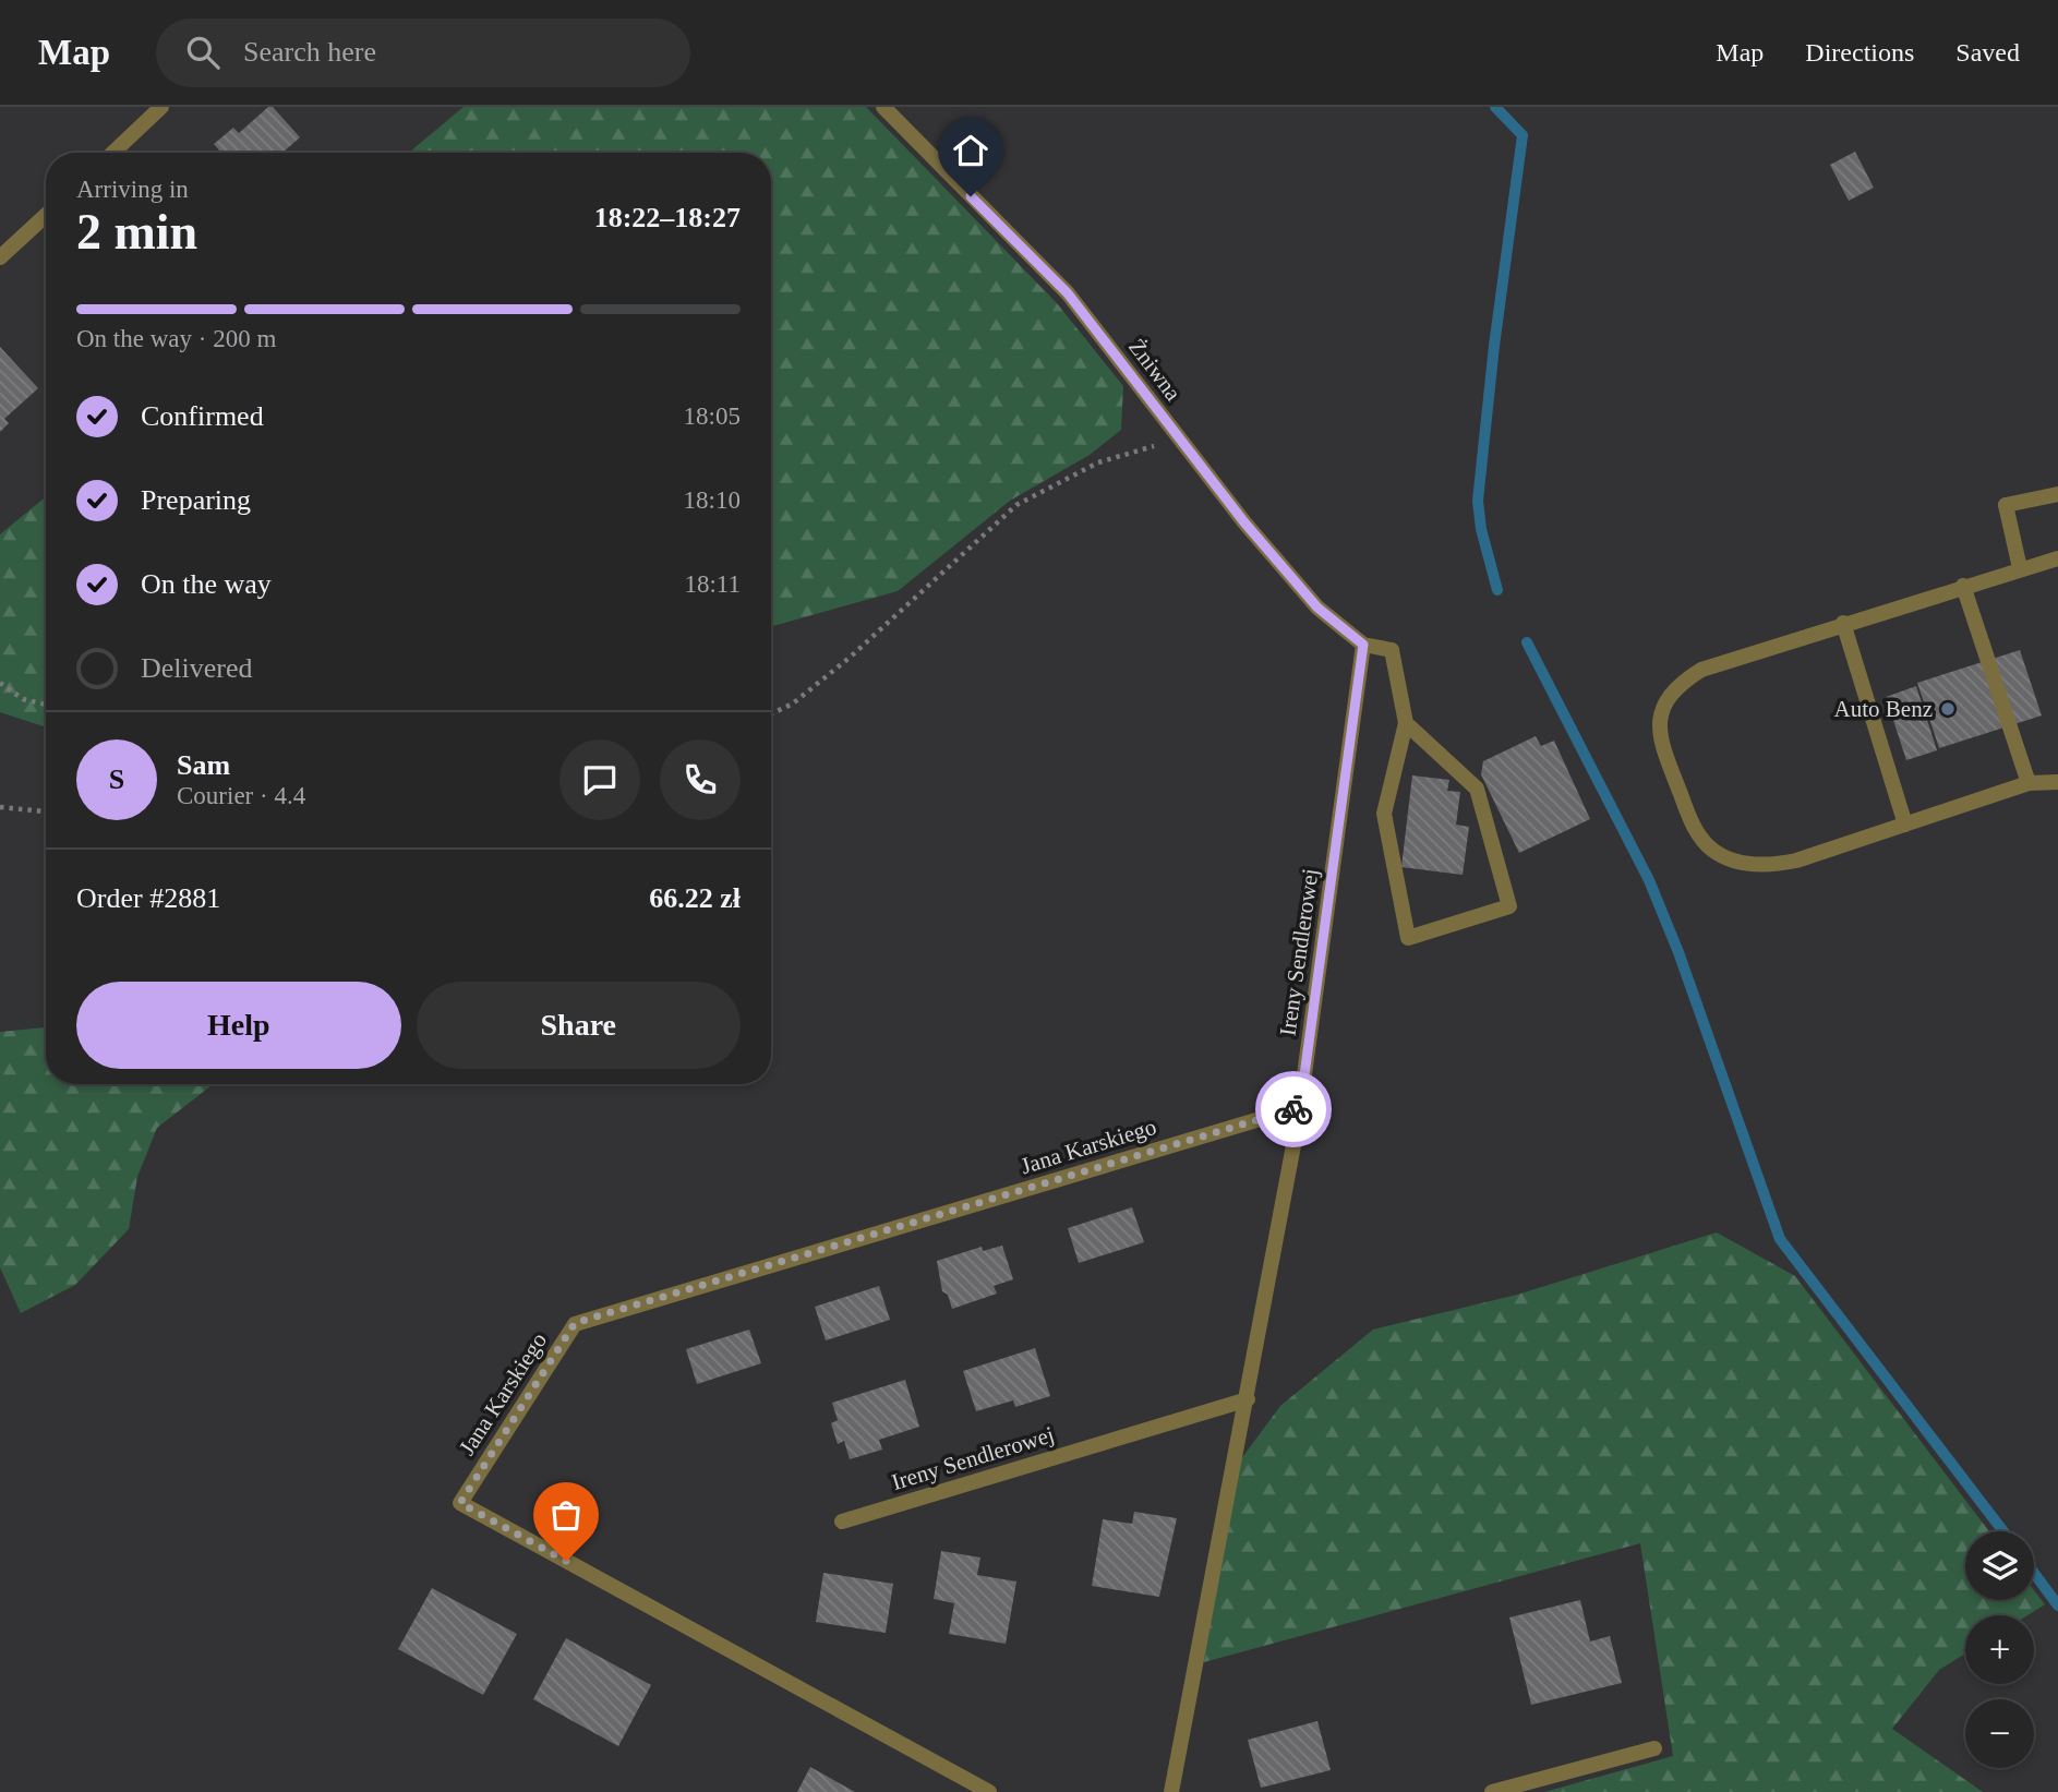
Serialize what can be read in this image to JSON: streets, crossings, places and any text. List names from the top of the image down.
{
  "streets": {
    "street": ["Żniwna", "Ireny Sendlerowej", "Jana Karskiego"]
  },
  "crossings": [
    ["Żniwna", "Ireny Sendlerowej"],
    ["Ireny Sendlerowej", "Jana Karskiego"]
  ],
  "places": ["Auto Benz"],
  "page": {
    "header": "Map",
    "search": "Search here",
    "nav": ["Map", "Directions", "Saved"],
    "heading": ["2 min", "Arriving in", "18:22–18:27"],
    "panel": [
      "Sam",
      "Courier · 4.4",
      "Order #2881",
      "66.22 zł"
    ],
    "bar": "On the way · 200 m",
    "list": [
      ["Confirmed", "18:05"],
      ["Preparing", "18:10"],
      ["On the way", "18:11"],
      "Delivered"
    ],
    "round": "S",
    "buttons": ["Help", "Share"],
    "map_buttons": ["+", "−"]
  }
}
